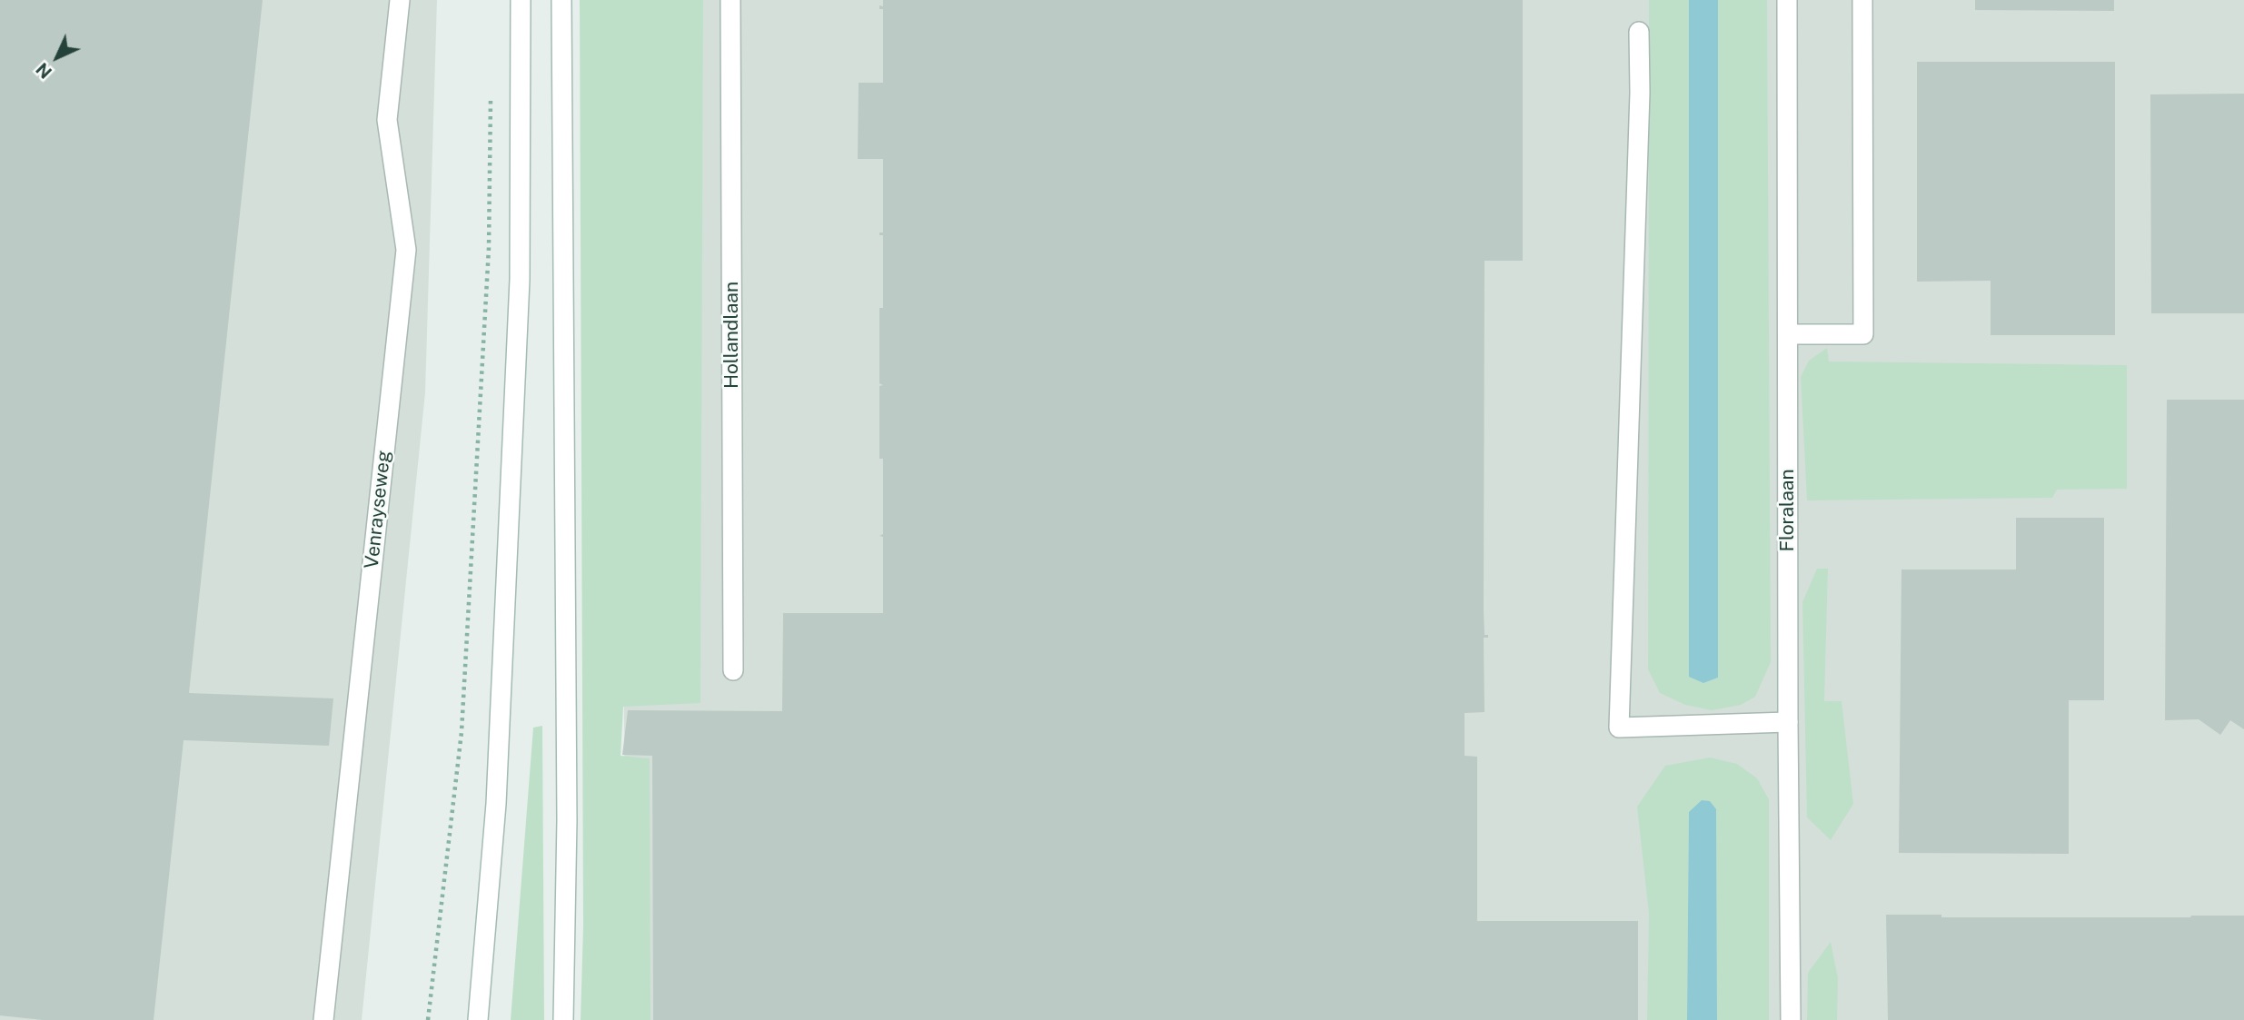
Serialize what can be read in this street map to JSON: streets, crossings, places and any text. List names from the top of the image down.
{
  "streets": {
    "street": ["Hollandlaan", "Venrayseweg", "Floralaan"]
  },
  "north": "bottom left"
}
